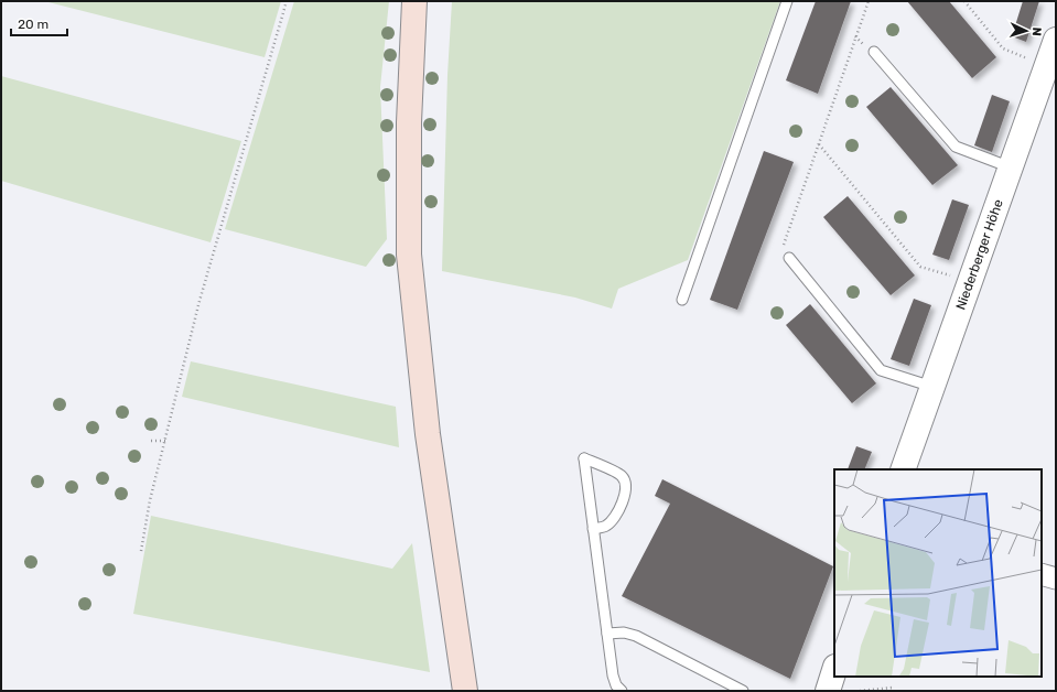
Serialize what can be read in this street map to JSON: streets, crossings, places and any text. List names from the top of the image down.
{
  "streets": {
    "street": ["Niederberger Höhe"]
  },
  "scale_bar": "20 m",
  "north": "right"
}
